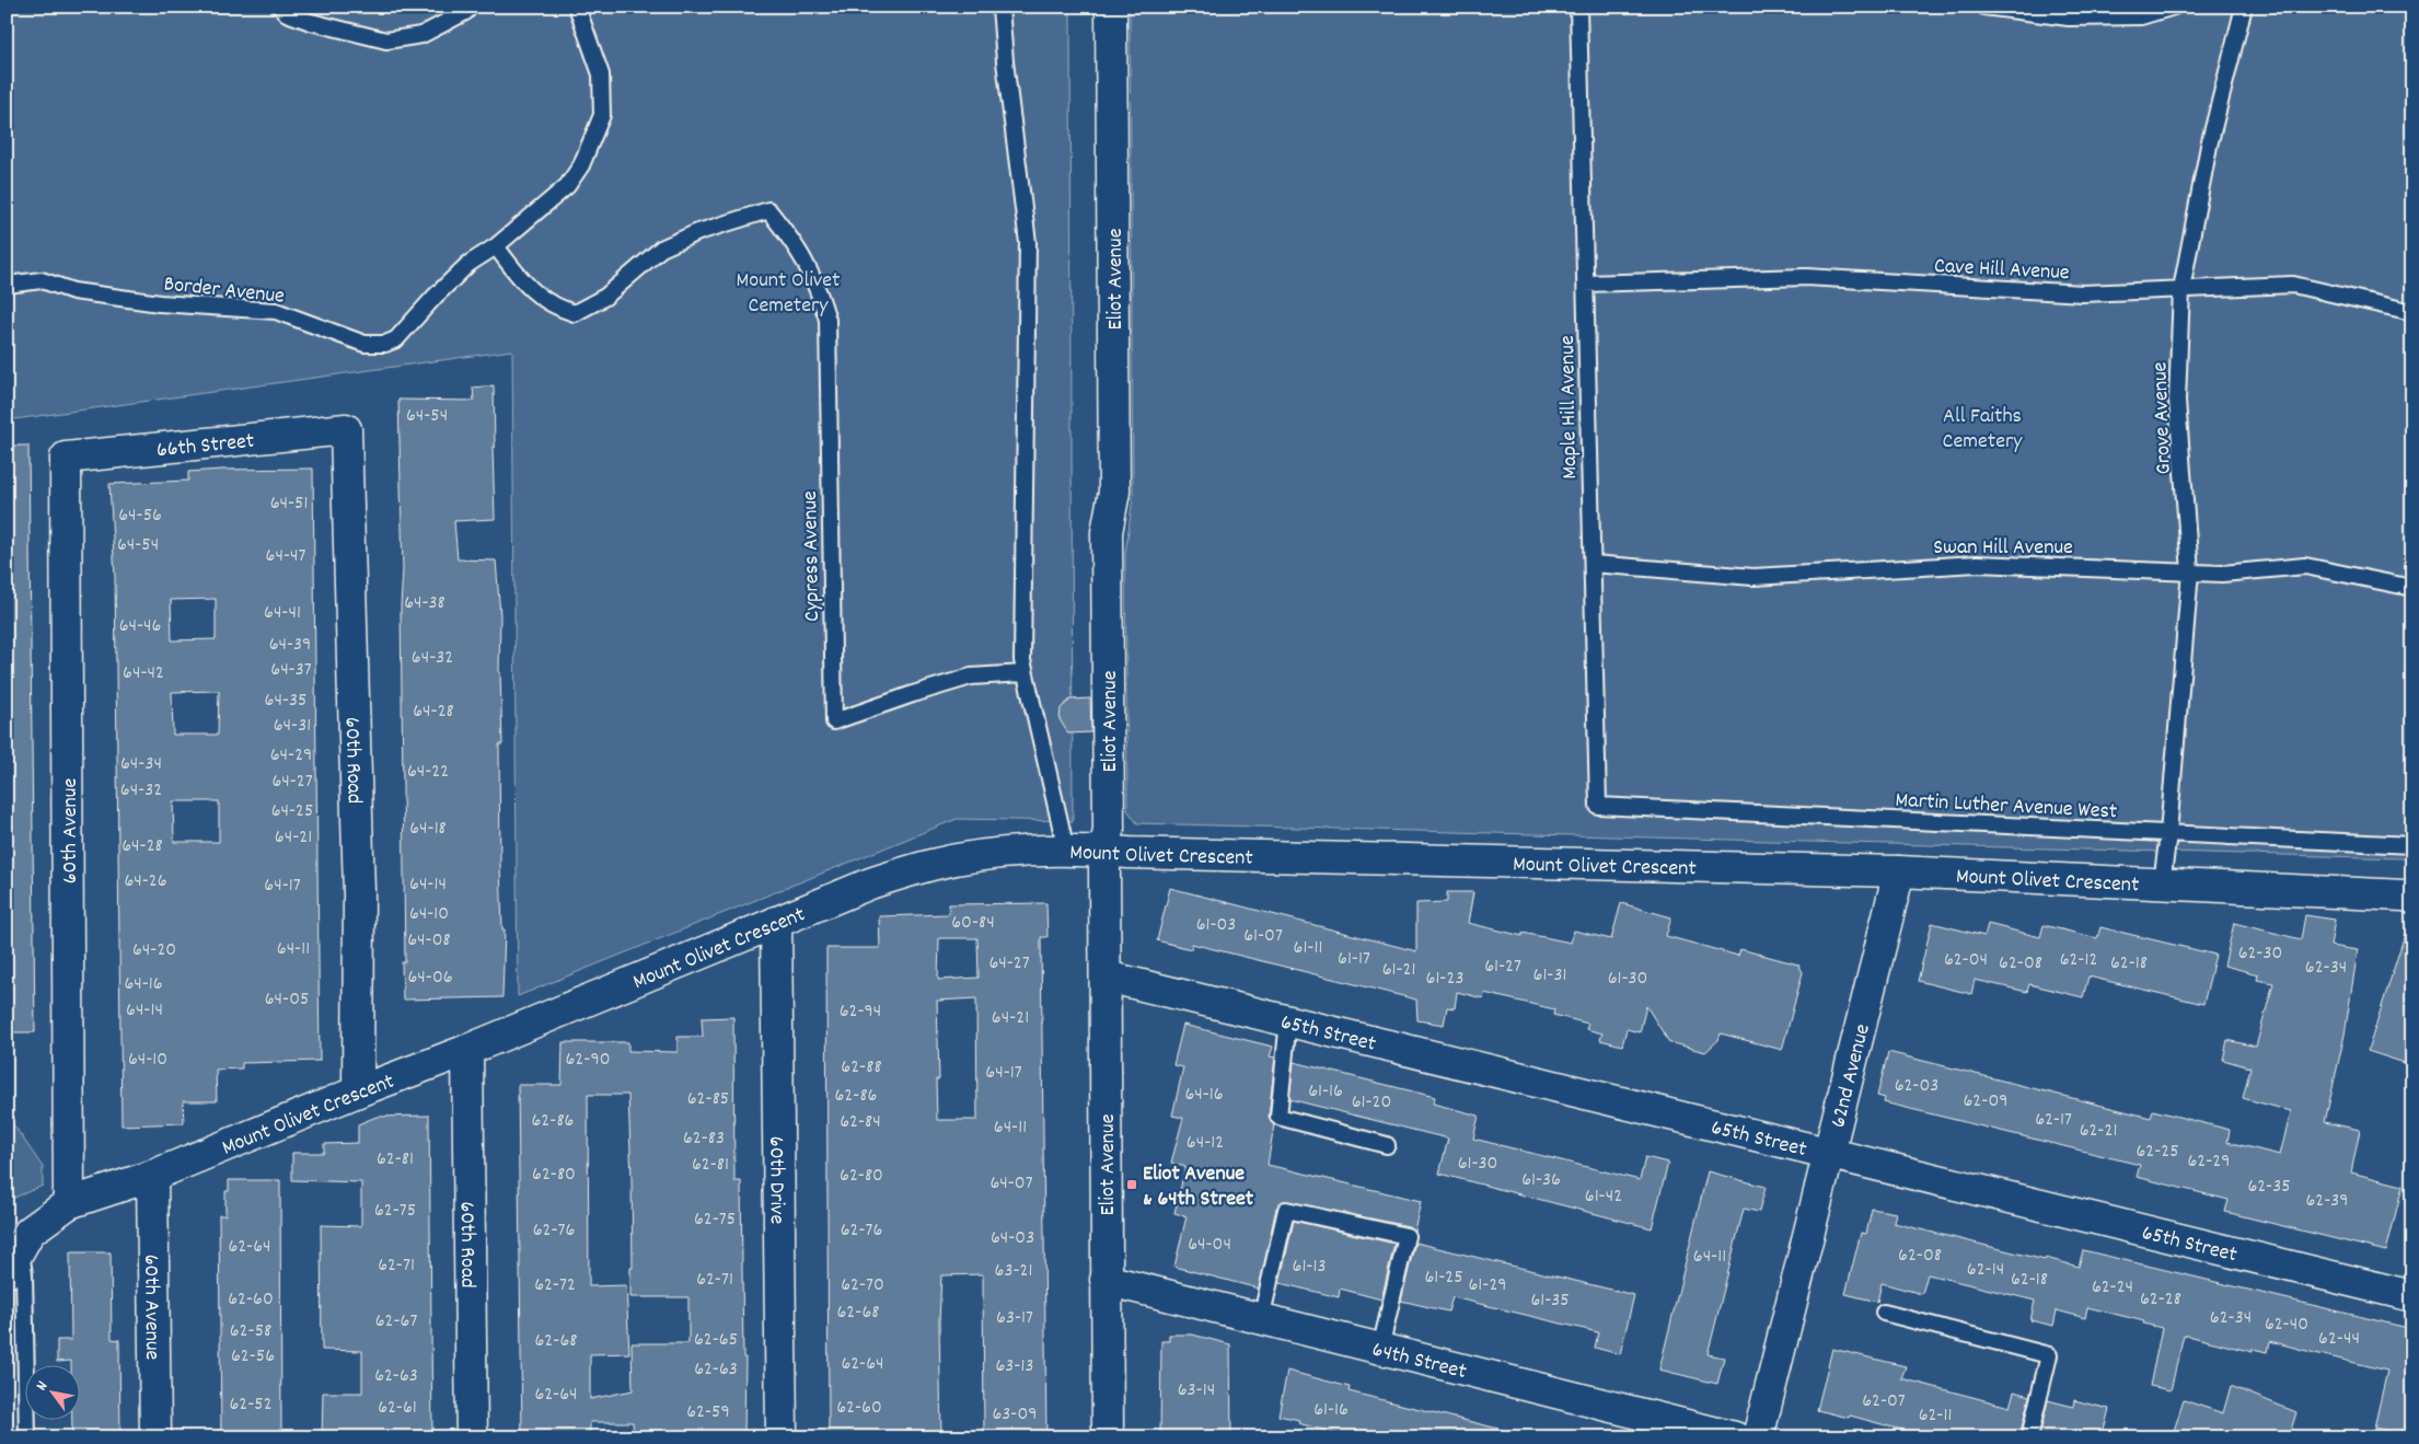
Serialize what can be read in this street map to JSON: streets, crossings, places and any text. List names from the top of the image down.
{
  "streets": {
    "street": [
      "Eliot Avenue",
      "66th Street",
      "60th Road",
      "60th Avenue",
      "Mount Olivet Crescent",
      "65th Street",
      "62nd Avenue",
      "60th Drive",
      "64th Street"
    ],
    "lane": [
      "Cave Hill Avenue",
      "Border Avenue",
      "Maple Hill Avenue",
      "Grove Avenue",
      "Swan Hill Avenue",
      "Cypress Avenue",
      "Martin Luther Avenue West"
    ]
  },
  "crossings": [
    ["Cave Hill Avenue", "Maple Hill Avenue"],
    ["Cave Hill Avenue", "Grove Avenue"],
    ["Eliot Avenue", "Mount Olivet Crescent"],
    ["Eliot Avenue", "65th Street"],
    ["Eliot Avenue", "64th Street"],
    ["Border Avenue", "Cypress Avenue"],
    ["Maple Hill Avenue", "Swan Hill Avenue"],
    ["Maple Hill Avenue", "Martin Luther Avenue West"],
    ["Grove Avenue", "Swan Hill Avenue"],
    ["Grove Avenue", "Martin Luther Avenue West"],
    ["Grove Avenue", "Mount Olivet Crescent"],
    ["66th Street", "60th Road"],
    ["66th Street", "60th Avenue"],
    ["60th Road", "Mount Olivet Crescent"],
    ["60th Avenue", "Mount Olivet Crescent"],
    ["Mount Olivet Crescent", "62nd Avenue"],
    ["Mount Olivet Crescent", "60th Drive"],
    ["65th Street", "62nd Avenue"]
  ],
  "parks": ["Mount Olivet Cemetery", "All Faiths Cemetery"],
  "places": {
    "transit": ["Eliot Avenue & 64th Street"]
  },
  "house_numbers": [
    "64-54",
    "64-51",
    "64-56",
    "64-54",
    "64-47",
    "64-38",
    "64-41",
    "64-46",
    "64-39",
    "64-32",
    "64-37",
    "64-42",
    "64-35",
    "64-28",
    "64-31",
    "64-29",
    "64-34",
    "64-22",
    "64-27",
    "64-32",
    "64-25",
    "64-18",
    "64-21",
    "64-28",
    "64-26",
    "64-14",
    "64-17",
    "64-10",
    "60-84",
    "61-03",
    "61-07",
    "64-08",
    "61-11",
    "64-11",
    "64-20",
    "62-30",
    "61-17",
    "62-04",
    "62-12",
    "64-27",
    "62-08",
    "62-18",
    "61-27",
    "62-34",
    "61-21",
    "61-31",
    "64-06",
    "61-23",
    "61-30",
    "64-16",
    "64-05",
    "64-14",
    "62-94",
    "64-21",
    "64-10",
    "62-90",
    "62-88",
    "64-17",
    "62-03",
    "61-16",
    "64-16",
    "62-86",
    "62-85",
    "62-09",
    "61-20",
    "62-17",
    "62-86",
    "62-84",
    "64-11",
    "62-21",
    "62-83",
    "64-12",
    "62-25",
    "62-81",
    "62-29",
    "61-30",
    "62-81",
    "62-80",
    "62-80",
    "61-36",
    "64-07",
    "62-35",
    "61-42",
    "62-39",
    "62-75",
    "62-75",
    "62-76",
    "62-76",
    "64-03",
    "64-04",
    "62-64",
    "62-08",
    "64-11",
    "62-71",
    "61-13",
    "62-14",
    "63-21",
    "61-25",
    "62-71",
    "62-18",
    "62-72",
    "62-70",
    "61-29",
    "62-24",
    "62-60",
    "62-28",
    "61-35",
    "62-68",
    "63-17",
    "62-34",
    "62-67",
    "62-40",
    "62-58",
    "62-44",
    "62-65",
    "62-68",
    "62-56",
    "62-64",
    "63-13",
    "62-63",
    "62-63",
    "63-14",
    "62-64",
    "62-07",
    "62-52",
    "62-61",
    "62-60",
    "61-16",
    "62-59",
    "63-09",
    "62-11"
  ],
  "north": "top left"
}
